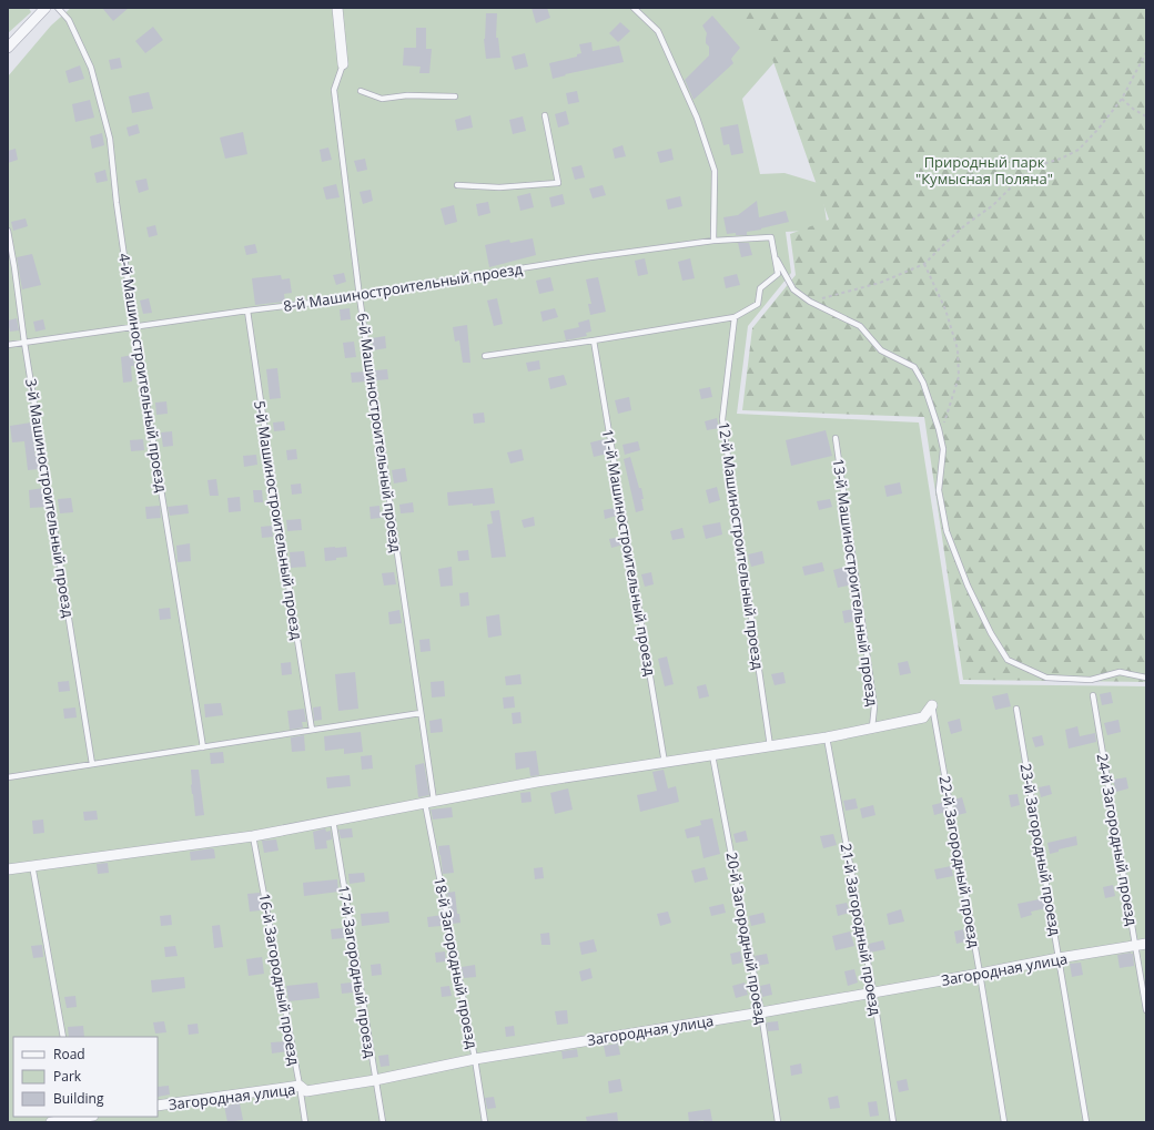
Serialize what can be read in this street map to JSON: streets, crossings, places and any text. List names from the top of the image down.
{
  "streets": {
    "street": ["Загородная улица"],
    "lane": [
      "8-й Машиностроительный проезд",
      "4-й Машиностроительный проезд",
      "6-й Машиностроительный проезд",
      "3-й Машиностроительный проезд",
      "5-й Машиностроительный проезд",
      "12-й Машиностроительный проезд",
      "11-й Машиностроительный проезд",
      "13-й Машиностроительный проезд",
      "24-й Загородный проезд",
      "23-й Загородный проезд",
      "22-й Загородный проезд",
      "21-й Загородный проезд",
      "20-й Загородный проезд",
      "18-й Загородный проезд",
      "17-й Загородный проезд",
      "16-й Загородный проезд"
    ]
  },
  "crossings": [
    ["8-й Машиностроительный проезд", "4-й Машиностроительный проезд"],
    ["8-й Машиностроительный проезд", "6-й Машиностроительный проезд"],
    ["8-й Машиностроительный проезд", "3-й Машиностроительный проезд"],
    ["8-й Машиностроительный проезд", "5-й Машиностроительный проезд"],
    ["6-й Машиностроительный проезд", "18-й Загородный проезд"],
    ["24-й Загородный проезд", "Загородная улица"],
    ["23-й Загородный проезд", "Загородная улица"],
    ["22-й Загородный проезд", "Загородная улица"],
    ["21-й Загородный проезд", "Загородная улица"],
    ["20-й Загородный проезд", "Загородная улица"],
    ["18-й Загородный проезд", "Загородная улица"],
    ["Загородная улица", "17-й Загородный проезд"],
    ["Загородная улица", "16-й Загородный проезд"]
  ],
  "parks": ["Природный парк \"Кумысная Поляна\""],
  "legend": ["Road", "Park", "Building"]
}
